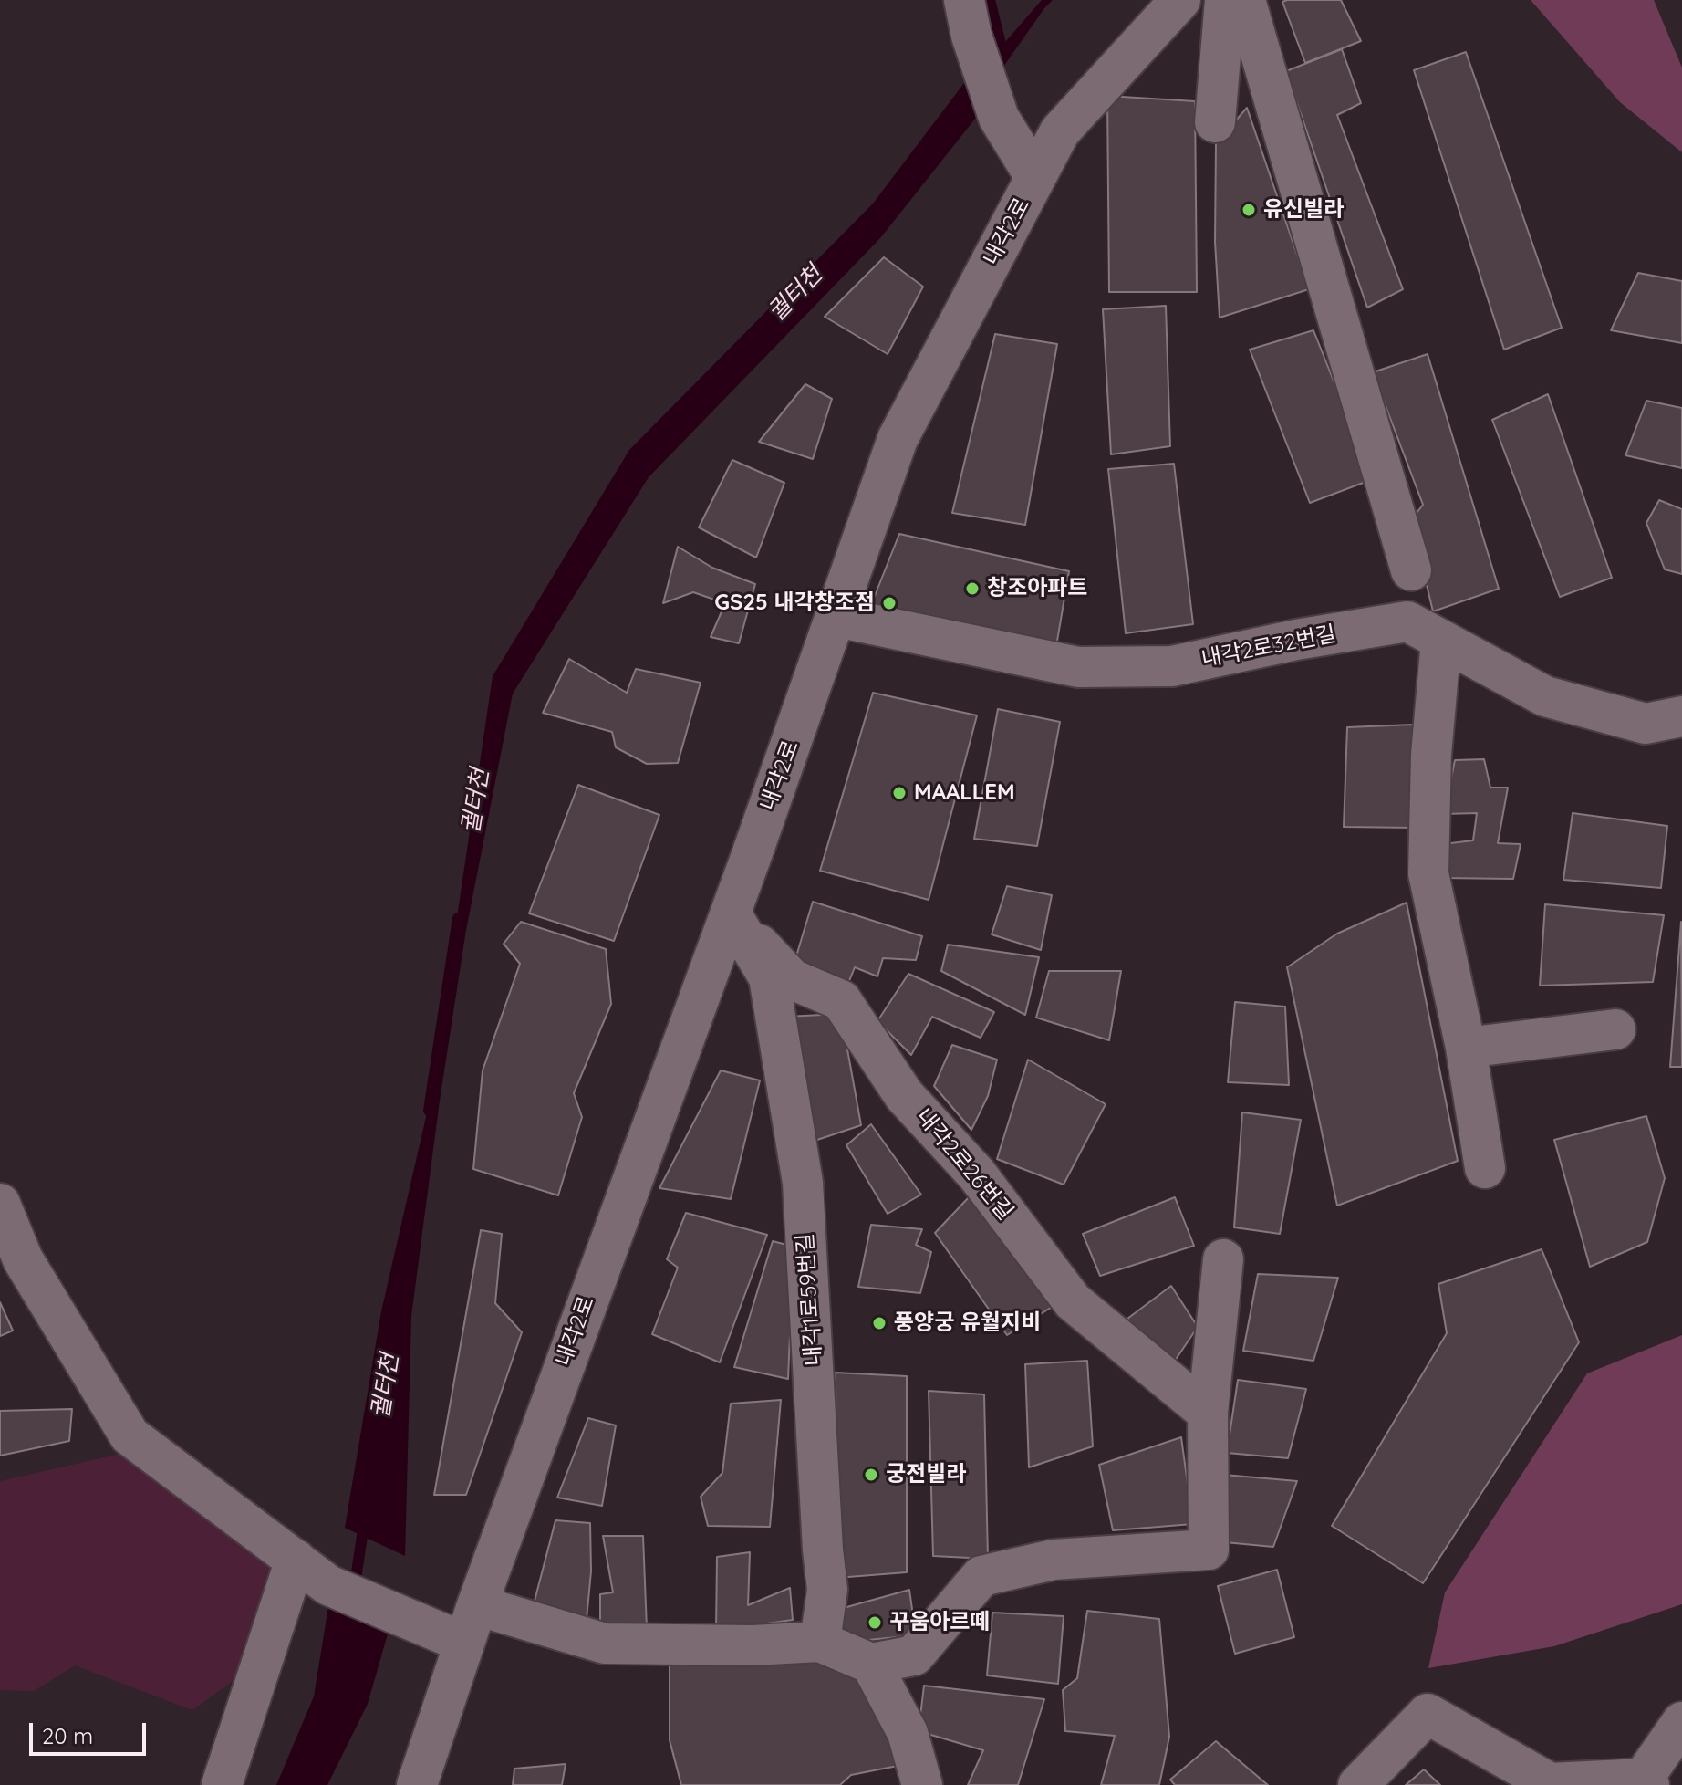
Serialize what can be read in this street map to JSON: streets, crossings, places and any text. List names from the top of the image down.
{
  "streets": {
    "street": [
      "내각2로",
      "내각2로32번길",
      "내각2로26번길",
      "내각1로59번길"
    ]
  },
  "crossings": [
    ["내각2로", "내각2로32번길"],
    ["내각2로", "내각2로26번길"],
    ["내각2로", "내각1로59번길"],
    ["내각2로26번길", "내각1로59번길"]
  ],
  "water": ["궐터천"],
  "places": [
    "유신빌라",
    "창조아파트",
    "GS25 내각창조점",
    "MAALLEM",
    "풍양궁 유월지비",
    "궁전빌라",
    "꾸움아르떼"
  ],
  "scale_bar": "20 m"
}
